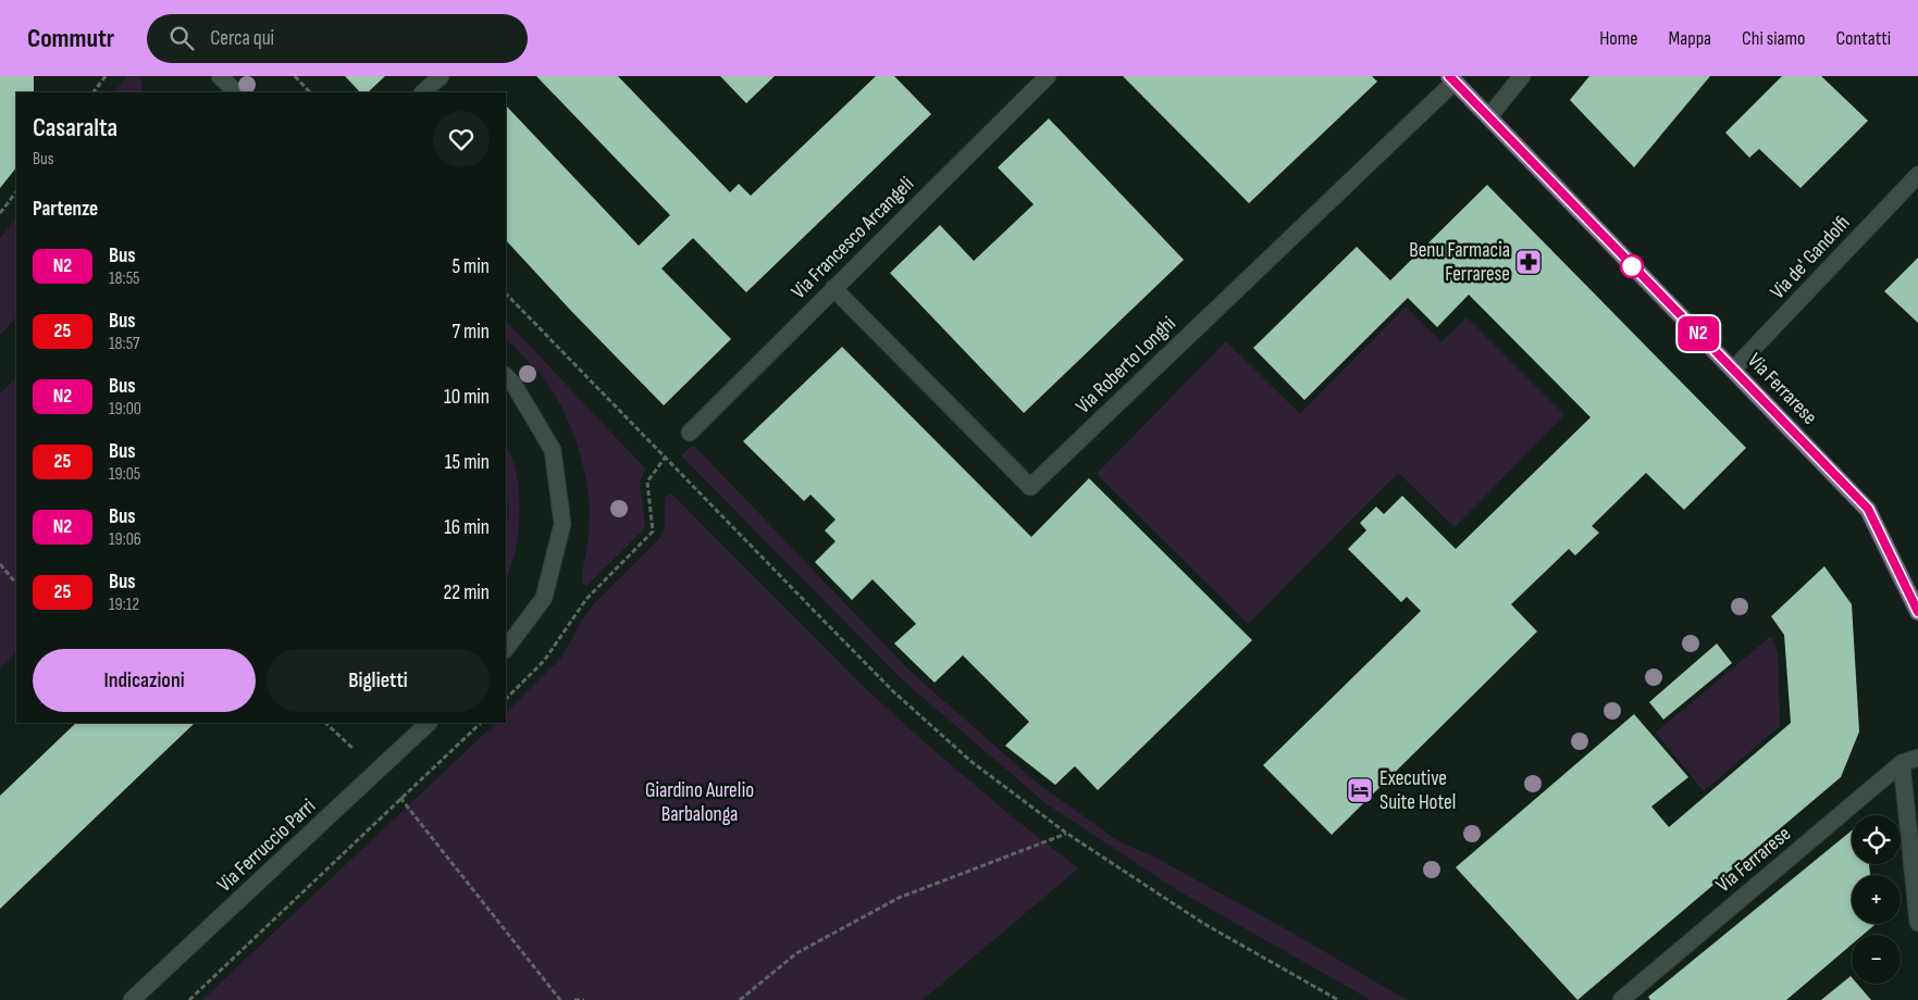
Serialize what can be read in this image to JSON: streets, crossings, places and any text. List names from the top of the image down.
{
  "streets": {
    "main road": ["Via Ferrarese"],
    "street": [
      "Via Francesco Arcangeli",
      "Via de' Gandolfi",
      "Via Roberto Longhi",
      "Via Ferruccio Parri"
    ]
  },
  "crossings": [
    ["Via Francesco Arcangeli", "Via Roberto Longhi"],
    ["Via de' Gandolfi", "Via Ferrarese"],
    ["Via Roberto Longhi", "Via Ferrarese"]
  ],
  "parks": ["Giardino Aurelio Barbalonga"],
  "places": {
    "pharmacy": ["Benu Farmacia Ferrarese"],
    "hotel": ["Executive Suite Hotel"]
  },
  "lines": ["bus line N2"],
  "page": {
    "header": "Commutr",
    "search": "Cerca qui",
    "nav": [
      "Home",
      "Mappa",
      "Chi siamo",
      "Contatti"
    ],
    "on_map": "N2",
    "heading": [
      ["Casaralta", "Bus"],
      "Partenze"
    ],
    "list": [
      {
        "mark": "N2",
        "name": "Bus",
        "note": "18:55",
        "value": "5 min"
      },
      {
        "mark": "25",
        "name": "Bus",
        "note": "18:57",
        "value": "7 min"
      },
      {
        "mark": "N2",
        "name": "Bus",
        "note": "19:00",
        "value": "10 min"
      },
      {
        "mark": "25",
        "name": "Bus",
        "note": "19:05",
        "value": "15 min"
      },
      {
        "mark": "N2",
        "name": "Bus",
        "note": "19:06",
        "value": "16 min"
      },
      {
        "mark": "25",
        "name": "Bus",
        "note": "19:12",
        "value": "22 min"
      }
    ],
    "buttons": ["Indicazioni", "Biglietti"],
    "map_buttons": ["+", "−"]
  }
}
